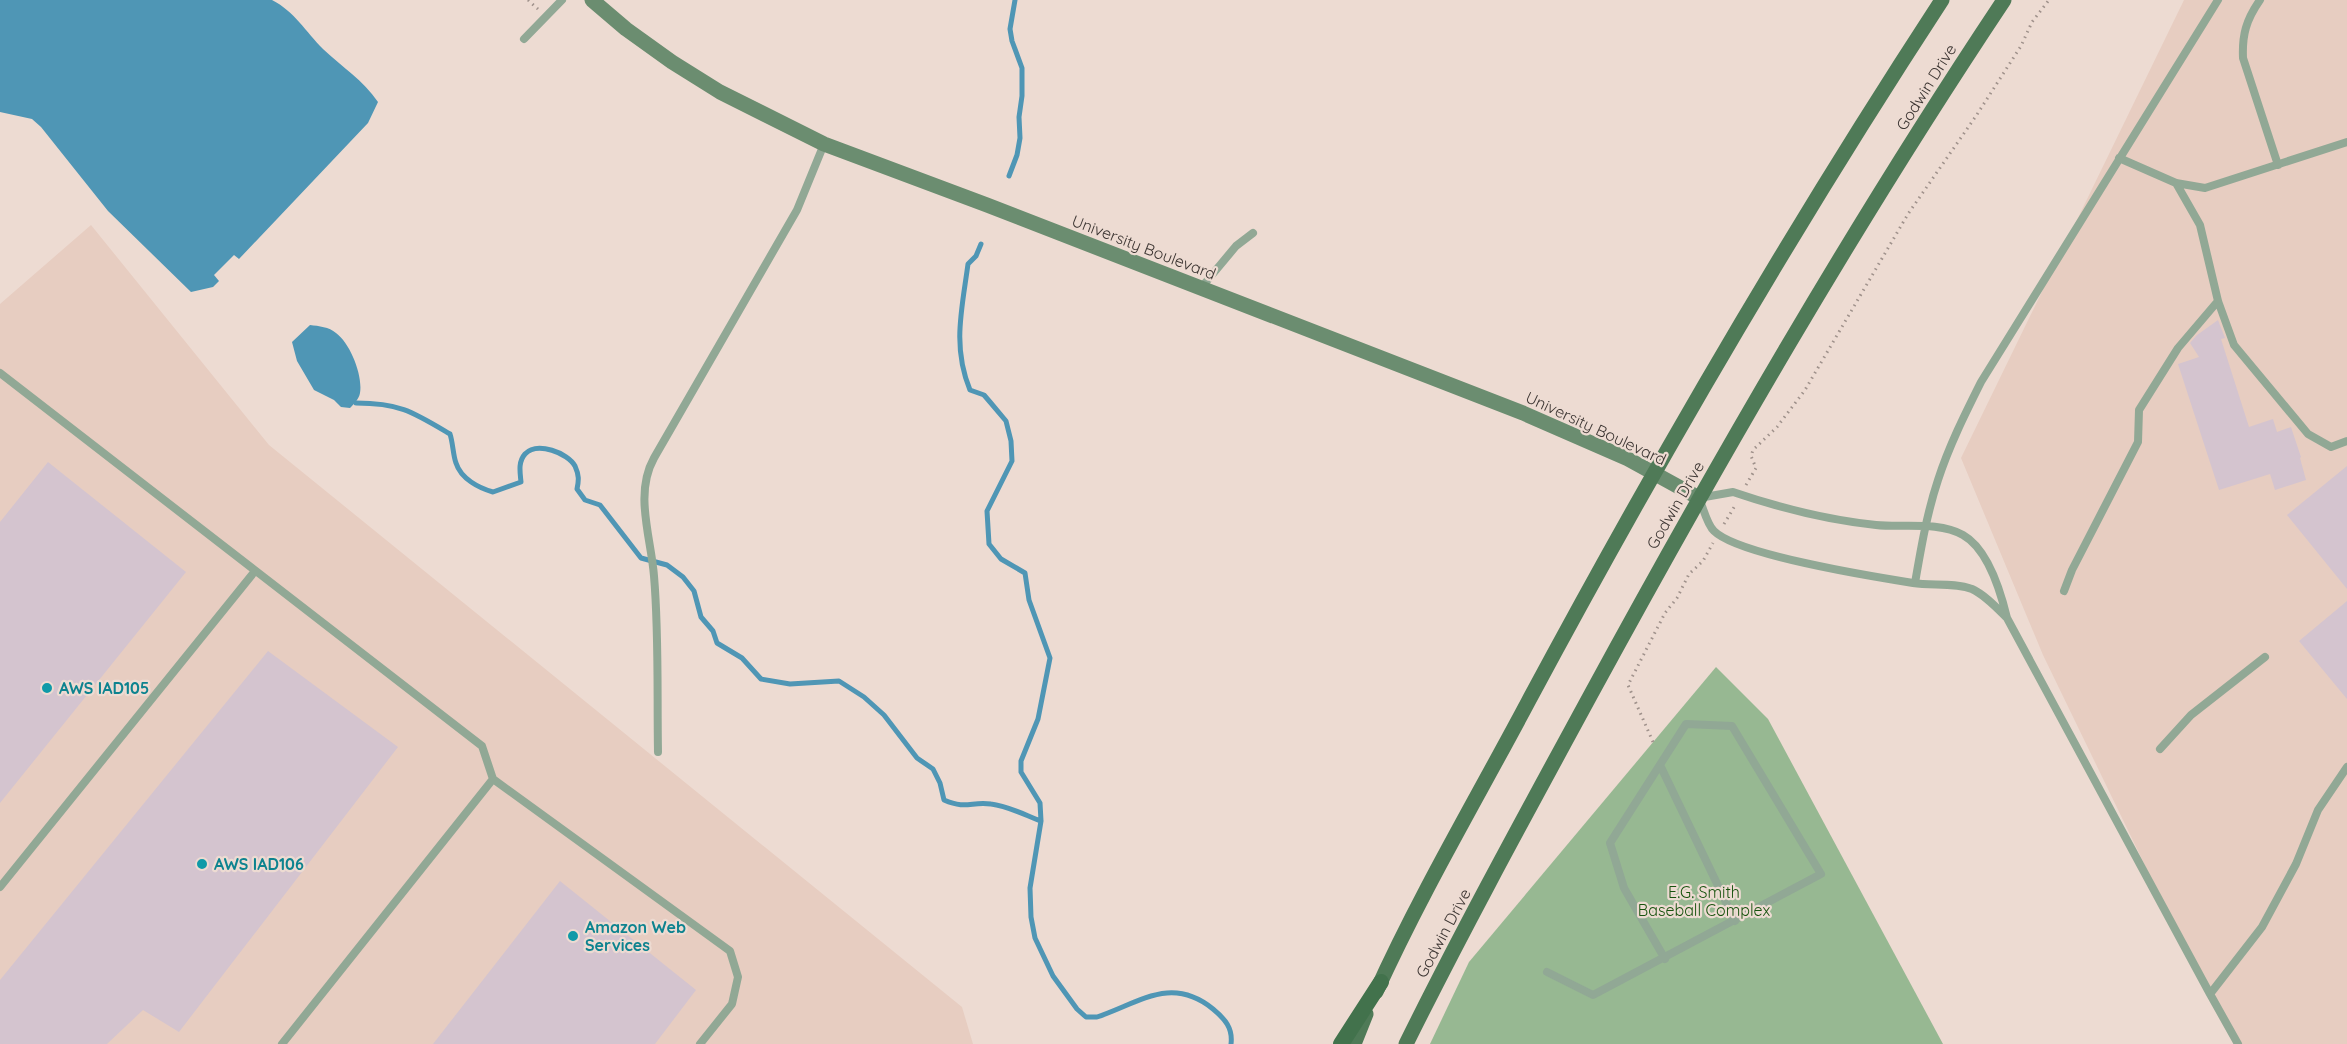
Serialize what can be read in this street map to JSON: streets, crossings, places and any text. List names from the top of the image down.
{
  "streets": {
    "main road": ["Godwin Drive", "University Boulevard"]
  },
  "crossings": [
    ["Godwin Drive", "University Boulevard"]
  ],
  "parks": ["E.G. Smith Baseball Complex"],
  "places": ["AWS IAD105", "AWS IAD106", "Amazon Web Services"]
}
